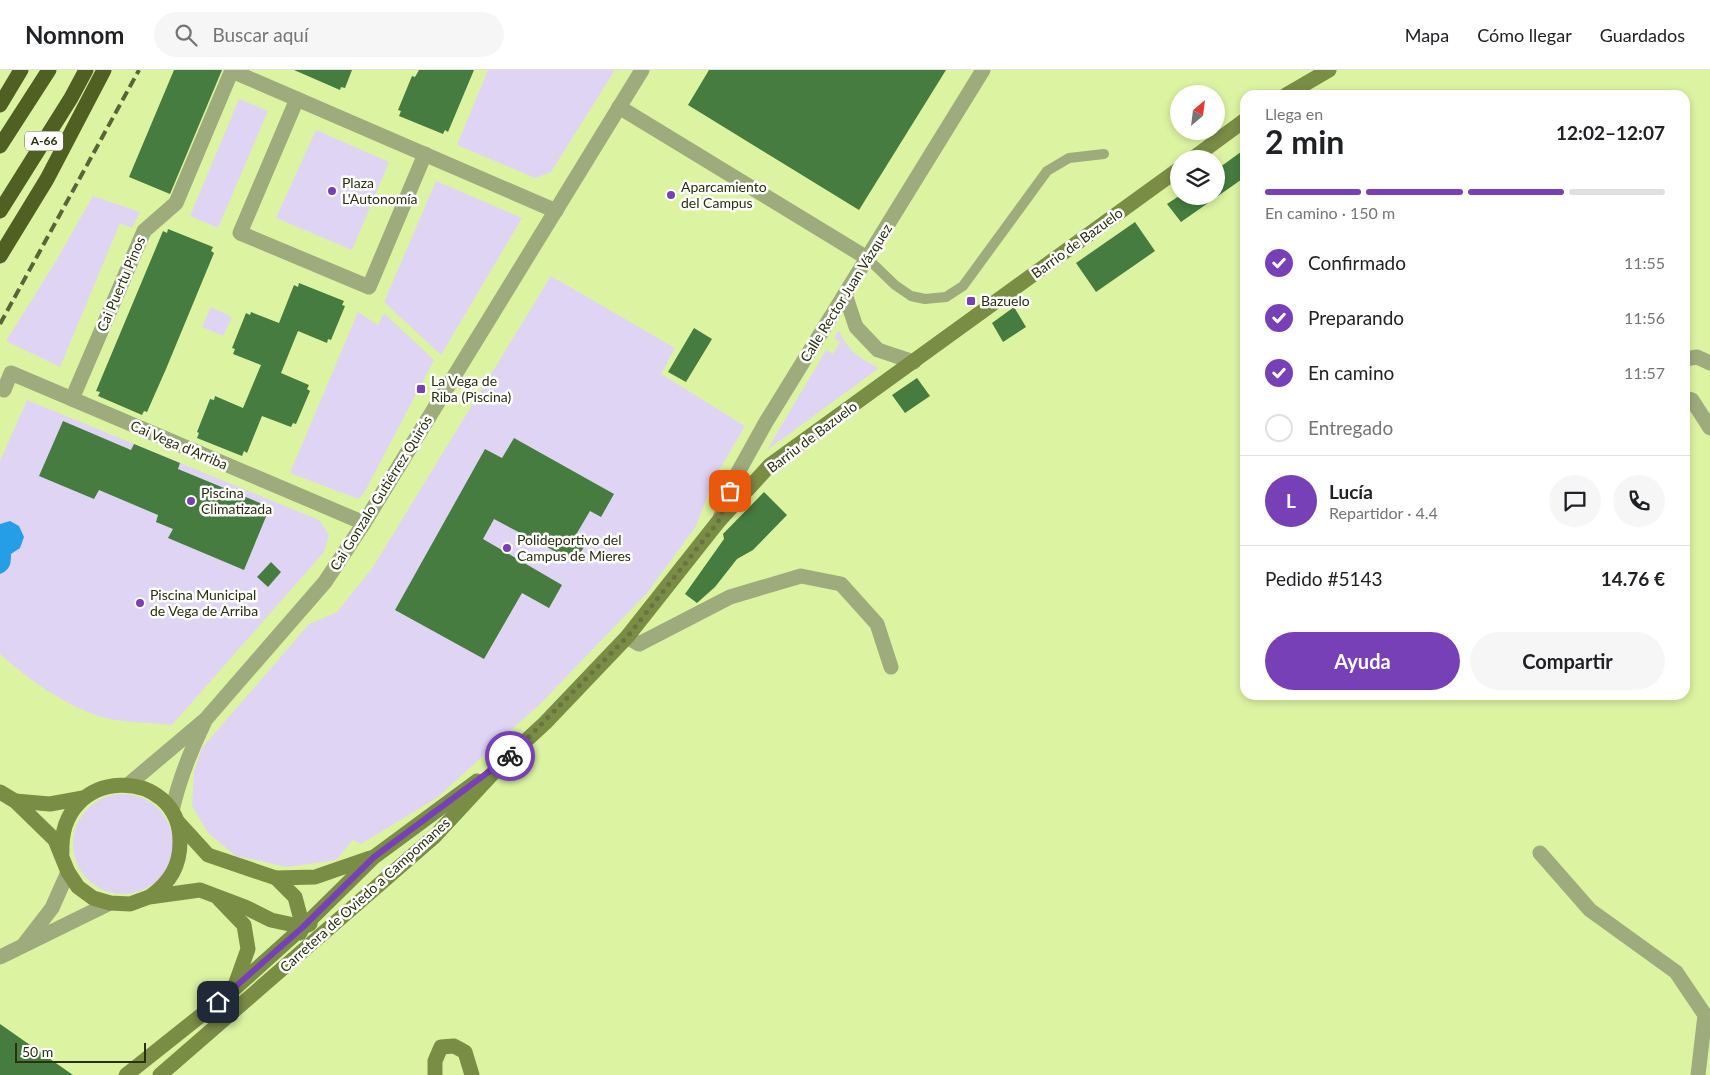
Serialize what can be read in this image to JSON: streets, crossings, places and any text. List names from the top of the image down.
{
  "streets": {
    "highway": ["A-66"],
    "street": [
      "Barrio de Bazuelo",
      "Cai Puertu Pinos",
      "Calle Rector Juan Vázquez",
      "Barriu de Bazuelo",
      "Cai Vega d'Arriba",
      "Cai Gonzalo Gutiérrez Quirós",
      "Carretera de Oviedo a Campomanes"
    ]
  },
  "crossings": [
    ["Barrio de Bazuelo", "Barriu de Bazuelo"],
    ["Cai Puertu Pinos", "Cai Vega d'Arriba"],
    ["Calle Rector Juan Vázquez", "Barriu de Bazuelo"],
    ["Cai Vega d'Arriba", "Cai Gonzalo Gutiérrez Quirós"]
  ],
  "places": {
    "other": [
      "Plaza L'Autonomía",
      "Aparcamiento del Campus",
      "Piscina Climatizada",
      "Polideportivo del Campus de Mieres",
      "Piscina Municipal de Vega de Arriba"
    ],
    "transit": ["Bazuelo", "La Vega de Riba (Piscina)"]
  },
  "scale_bar": "50 m",
  "north": "top right",
  "page": {
    "header": "Nomnom",
    "search": "Buscar aquí",
    "nav": ["Mapa", "Cómo llegar", "Guardados"],
    "heading": ["2 min", "Llega en", "12:02–12:07"],
    "panel": [
      "Lucía",
      "Repartidor · 4.4",
      "Pedido #5143",
      "14.76 €"
    ],
    "bar": "En camino · 150 m",
    "list": [
      ["Confirmado", "11:55"],
      ["Preparando", "11:56"],
      ["En camino", "11:57"],
      "Entregado"
    ],
    "round": "L",
    "buttons": ["Ayuda", "Compartir"],
    "scale": "50 m"
  }
}
